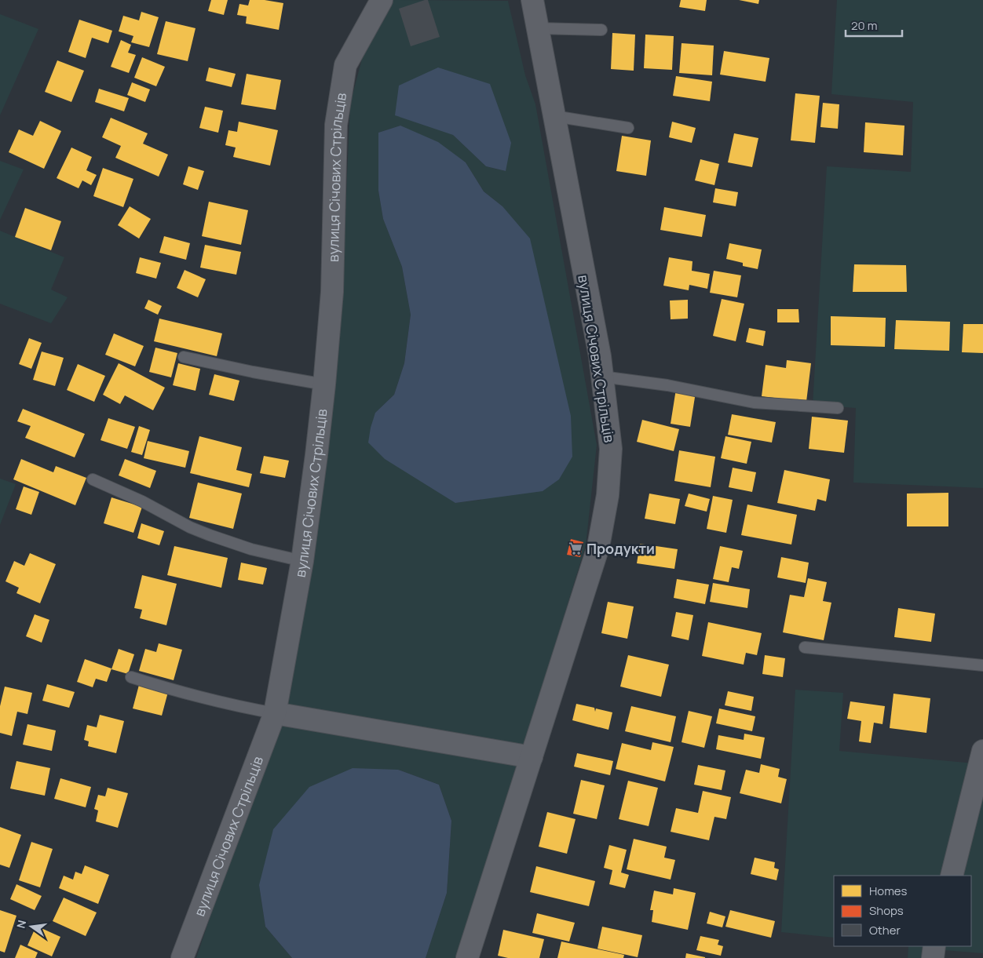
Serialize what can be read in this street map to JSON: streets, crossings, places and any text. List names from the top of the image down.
{
  "streets": {
    "street": ["вулиця Січових Стрільців"]
  },
  "places": {
    "supermarket": ["Продукти"]
  },
  "legend": ["Homes", "Shops", "Other"],
  "scale_bar": "20 m",
  "north": "left"
}
